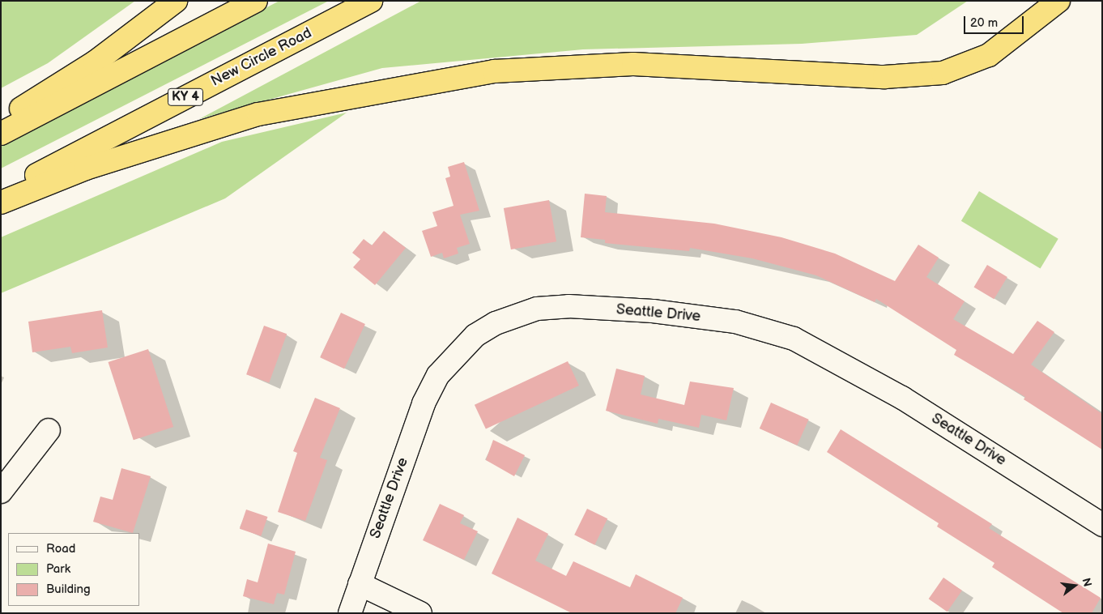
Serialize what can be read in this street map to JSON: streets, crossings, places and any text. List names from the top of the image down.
{
  "streets": {
    "highway": ["New Circle Road", "KY 4"],
    "street": ["Seattle Drive"]
  },
  "legend": ["Road", "Park", "Building"],
  "scale_bar": "20 m",
  "north": "right"
}
